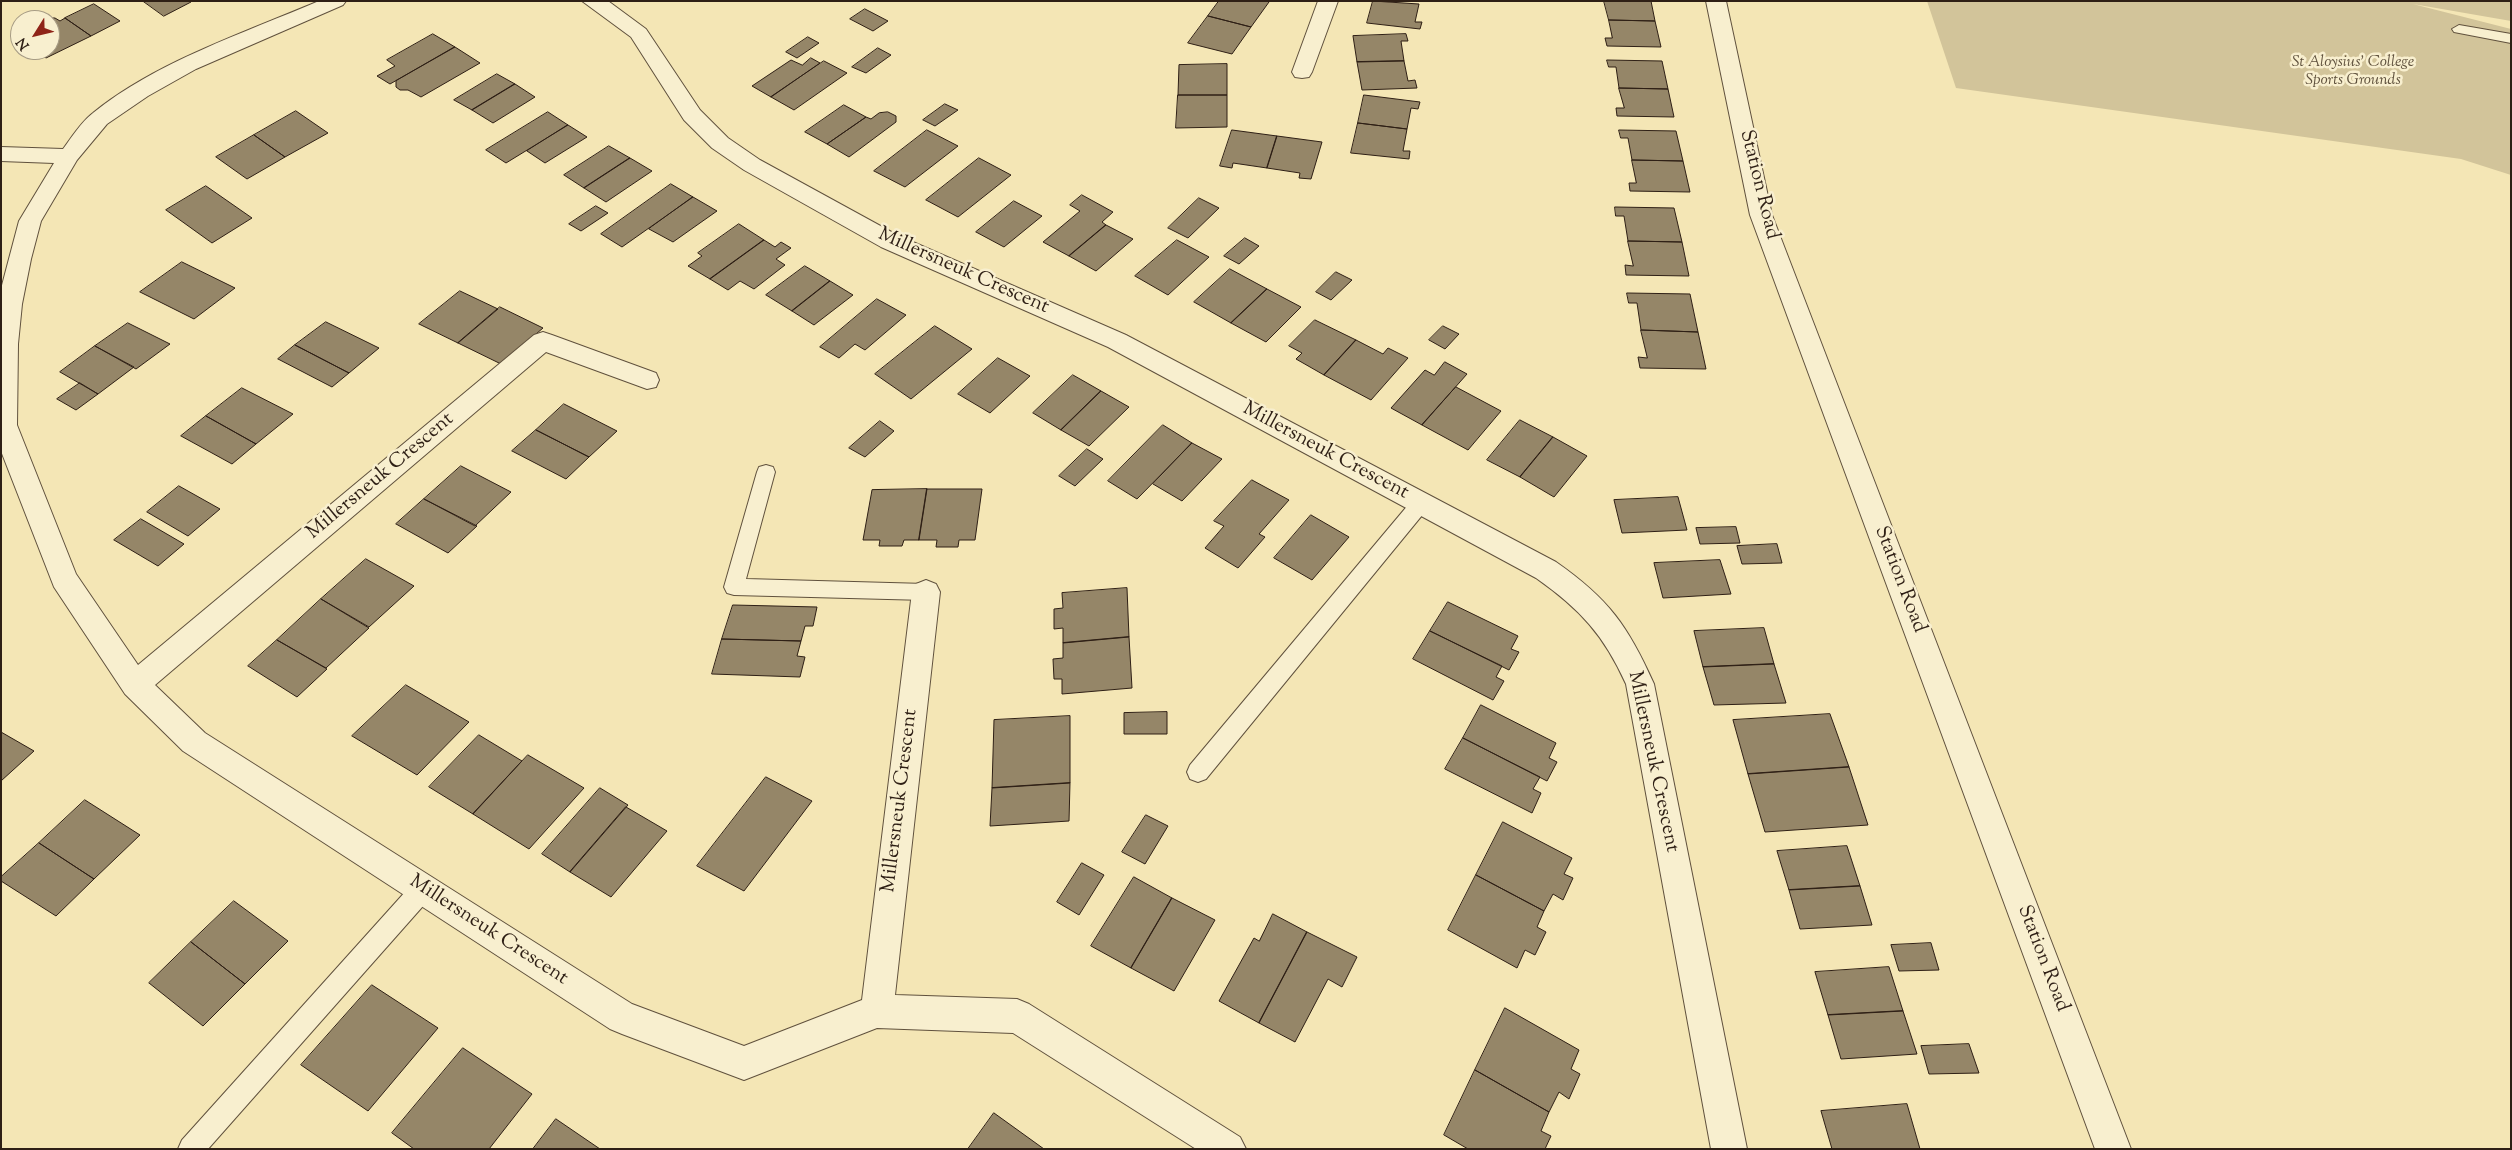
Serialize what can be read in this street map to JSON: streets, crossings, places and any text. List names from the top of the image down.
{
  "streets": {
    "street": ["Station Road", "Millersneuk Crescent"]
  },
  "parks": ["St Aloysius' College Sports Grounds"],
  "north": "bottom left"
}
